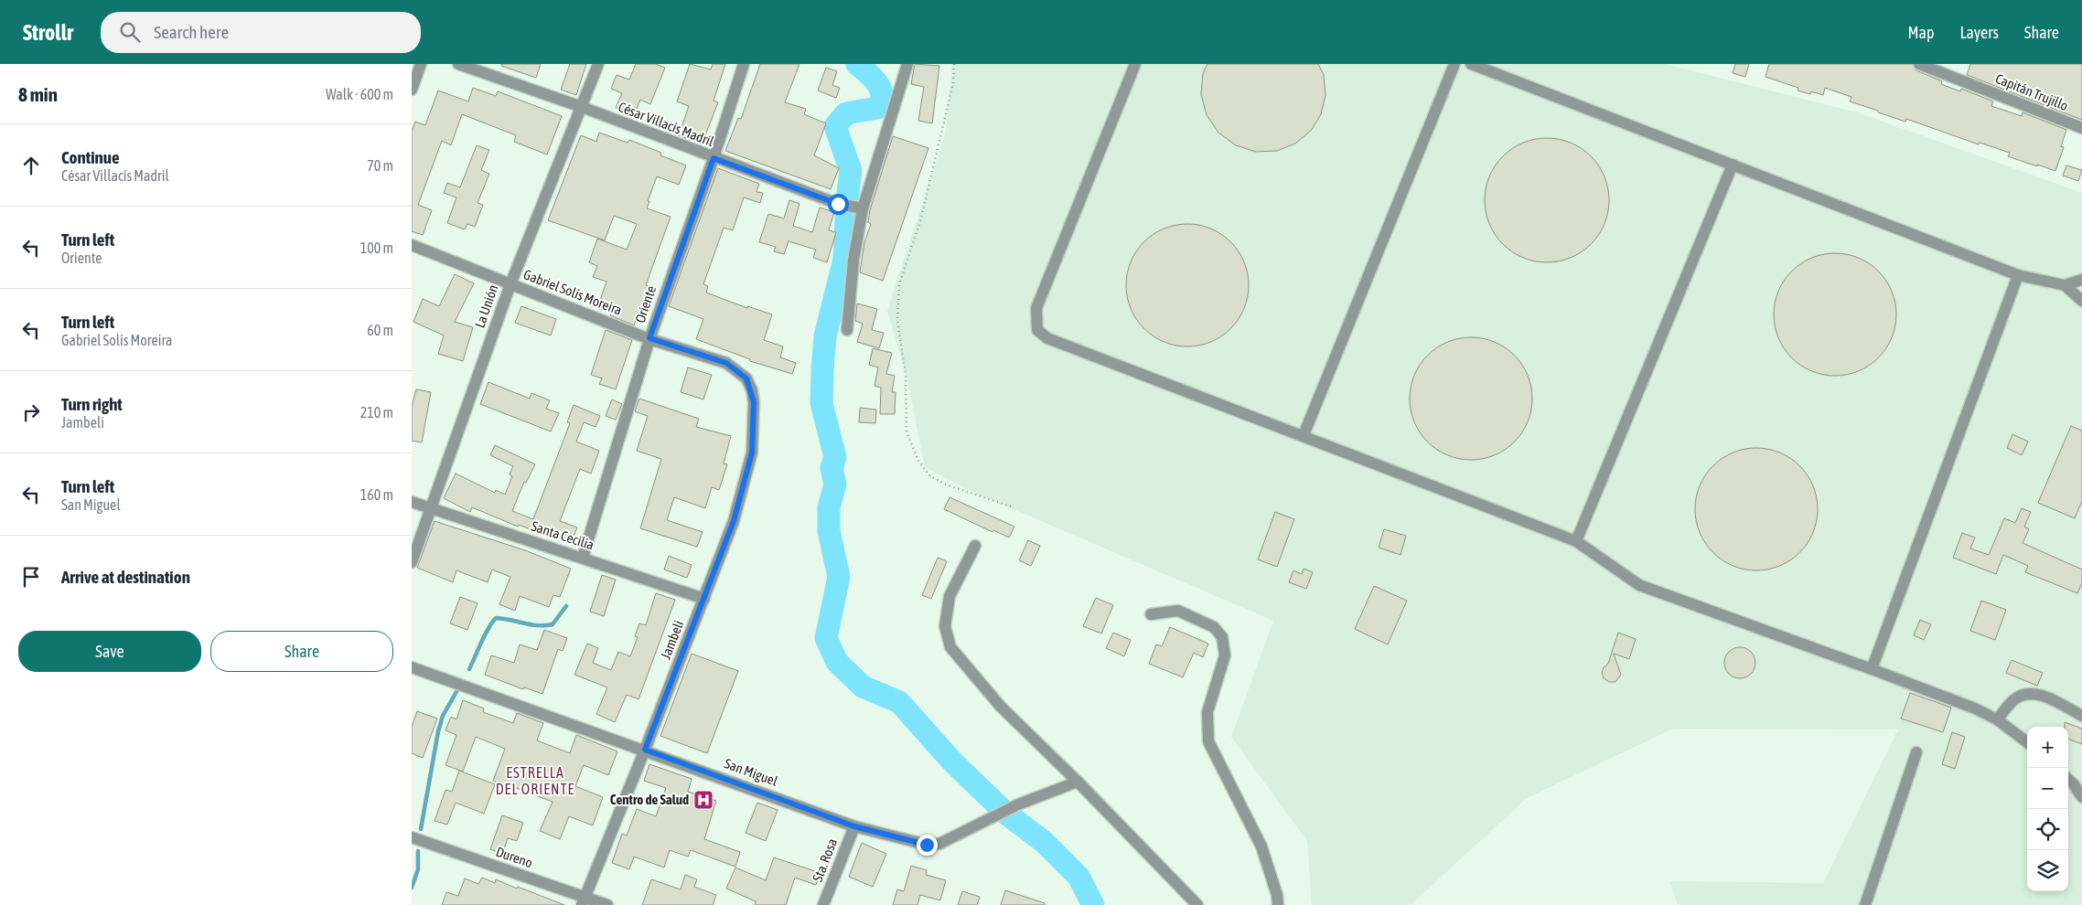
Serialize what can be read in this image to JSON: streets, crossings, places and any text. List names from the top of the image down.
{
  "streets": {
    "street": [
      "Capitán Trujillo",
      "César Villacís Madril",
      "Gabriel Solís Moreira",
      "Oriente",
      "La Unión",
      "Santa Cecilia",
      "Jambeli",
      "San Miguel",
      "Dureno",
      "Sta. Rosa"
    ]
  },
  "crossings": [
    ["César Villacís Madril", "Oriente"],
    ["César Villacís Madril", "La Unión"],
    ["Gabriel Solís Moreira", "Oriente"],
    ["Gabriel Solís Moreira", "La Unión"],
    ["Gabriel Solís Moreira", "Jambeli"],
    ["Oriente", "Santa Cecilia"],
    ["La Unión", "Santa Cecilia"],
    ["Santa Cecilia", "Jambeli"],
    ["Jambeli", "San Miguel"],
    ["Jambeli", "Dureno"],
    ["San Miguel", "Sta. Rosa"]
  ],
  "districts": ["ESTRELLA DEL ORIENTE"],
  "places": {
    "hospital": ["Centro de Salud"]
  },
  "page": {
    "header": "Strollr",
    "search": "Search here",
    "nav": ["Map", "Layers", "Share"],
    "heading": ["8 min", "Walk · 600 m"],
    "list": [
      ["Continue", "César Villacís Madril", "70 m"],
      ["Turn left", "Oriente", "100 m"],
      ["Turn left", "Gabriel Solís Moreira", "60 m"],
      ["Turn right", "Jambeli", "210 m"],
      ["Turn left", "San Miguel", "160 m"],
      "Arrive at destination"
    ],
    "buttons": ["Save", "Share"],
    "map_buttons": ["+", "−"]
  }
}
